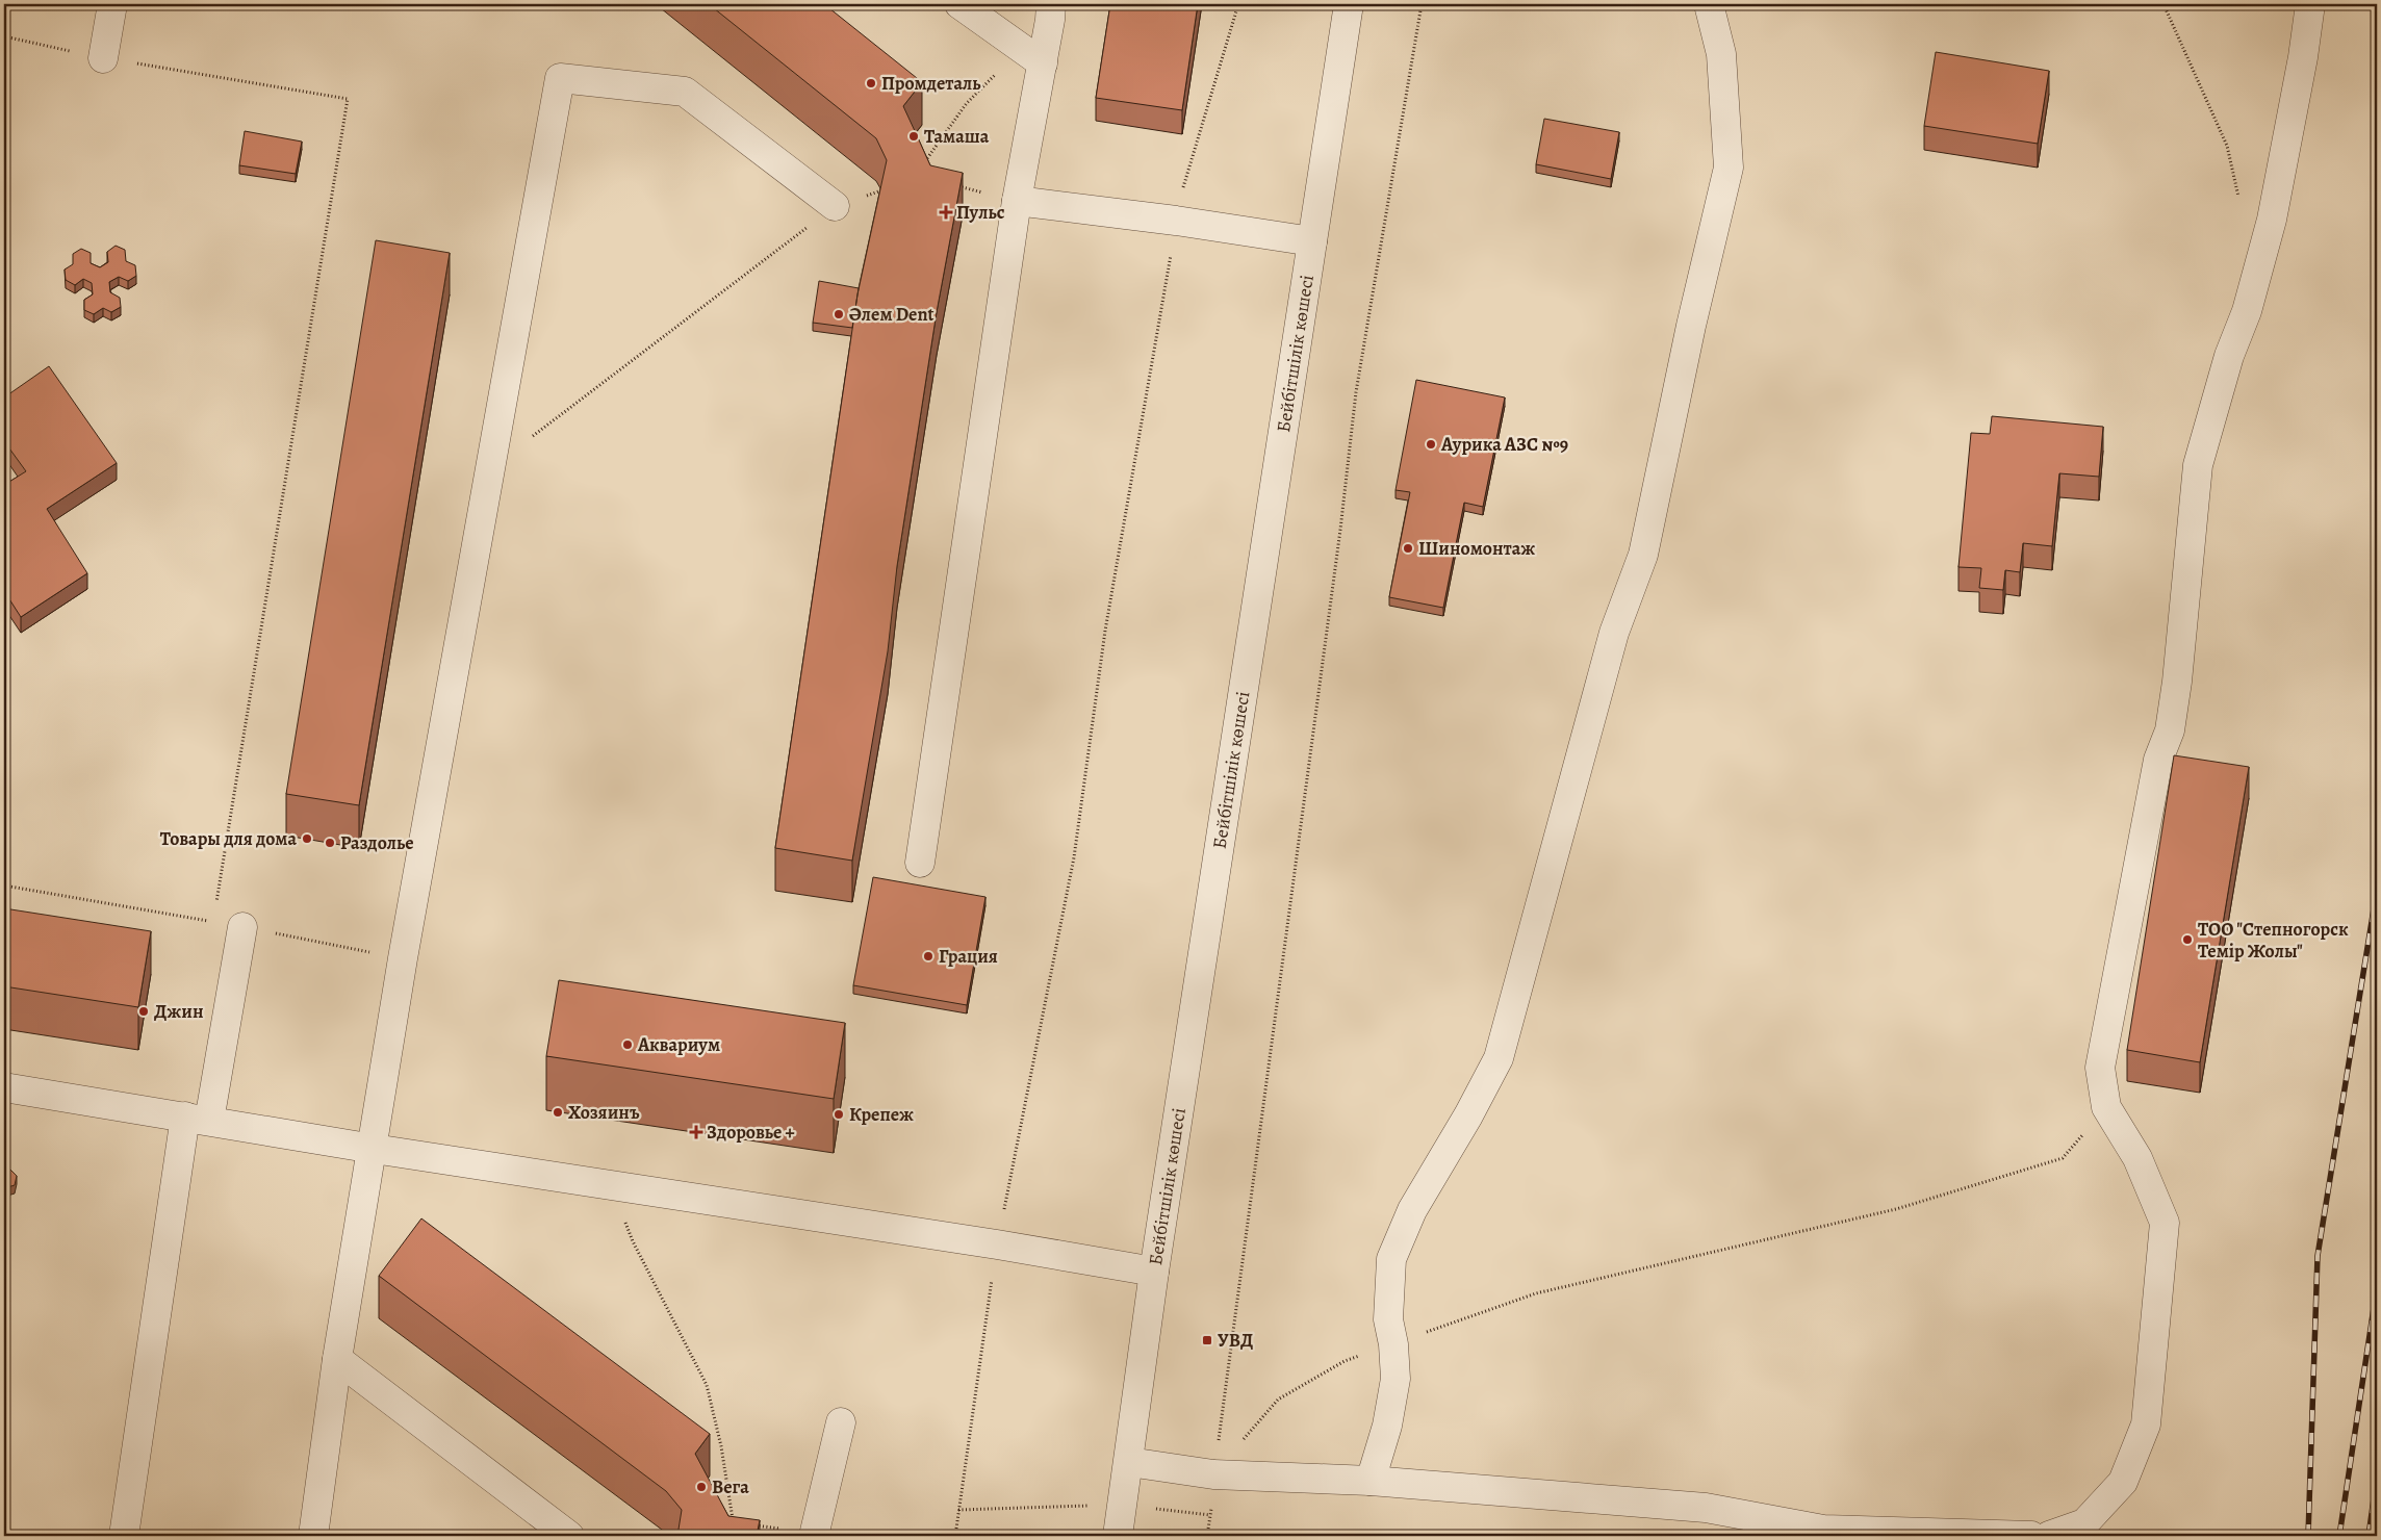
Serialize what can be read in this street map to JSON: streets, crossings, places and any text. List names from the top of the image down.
{
  "streets": {
    "street": ["Бейбітшілік көшесі"]
  },
  "places": {
    "other": [
      "Промдеталь",
      "Тамаша",
      "Әлем Dent",
      "Аурика АЗС №9",
      "Шиномонтаж",
      "Товары для дома",
      "Раздолье",
      "ТОО \"Степногорск Темiр Жолы\"",
      "Грация",
      "Джин",
      "Аквариум",
      "Хозяинъ",
      "Крепеж",
      "Вега"
    ],
    "health": ["Пульс", "Здоровье +"],
    "transit": ["УВД"]
  }
}
